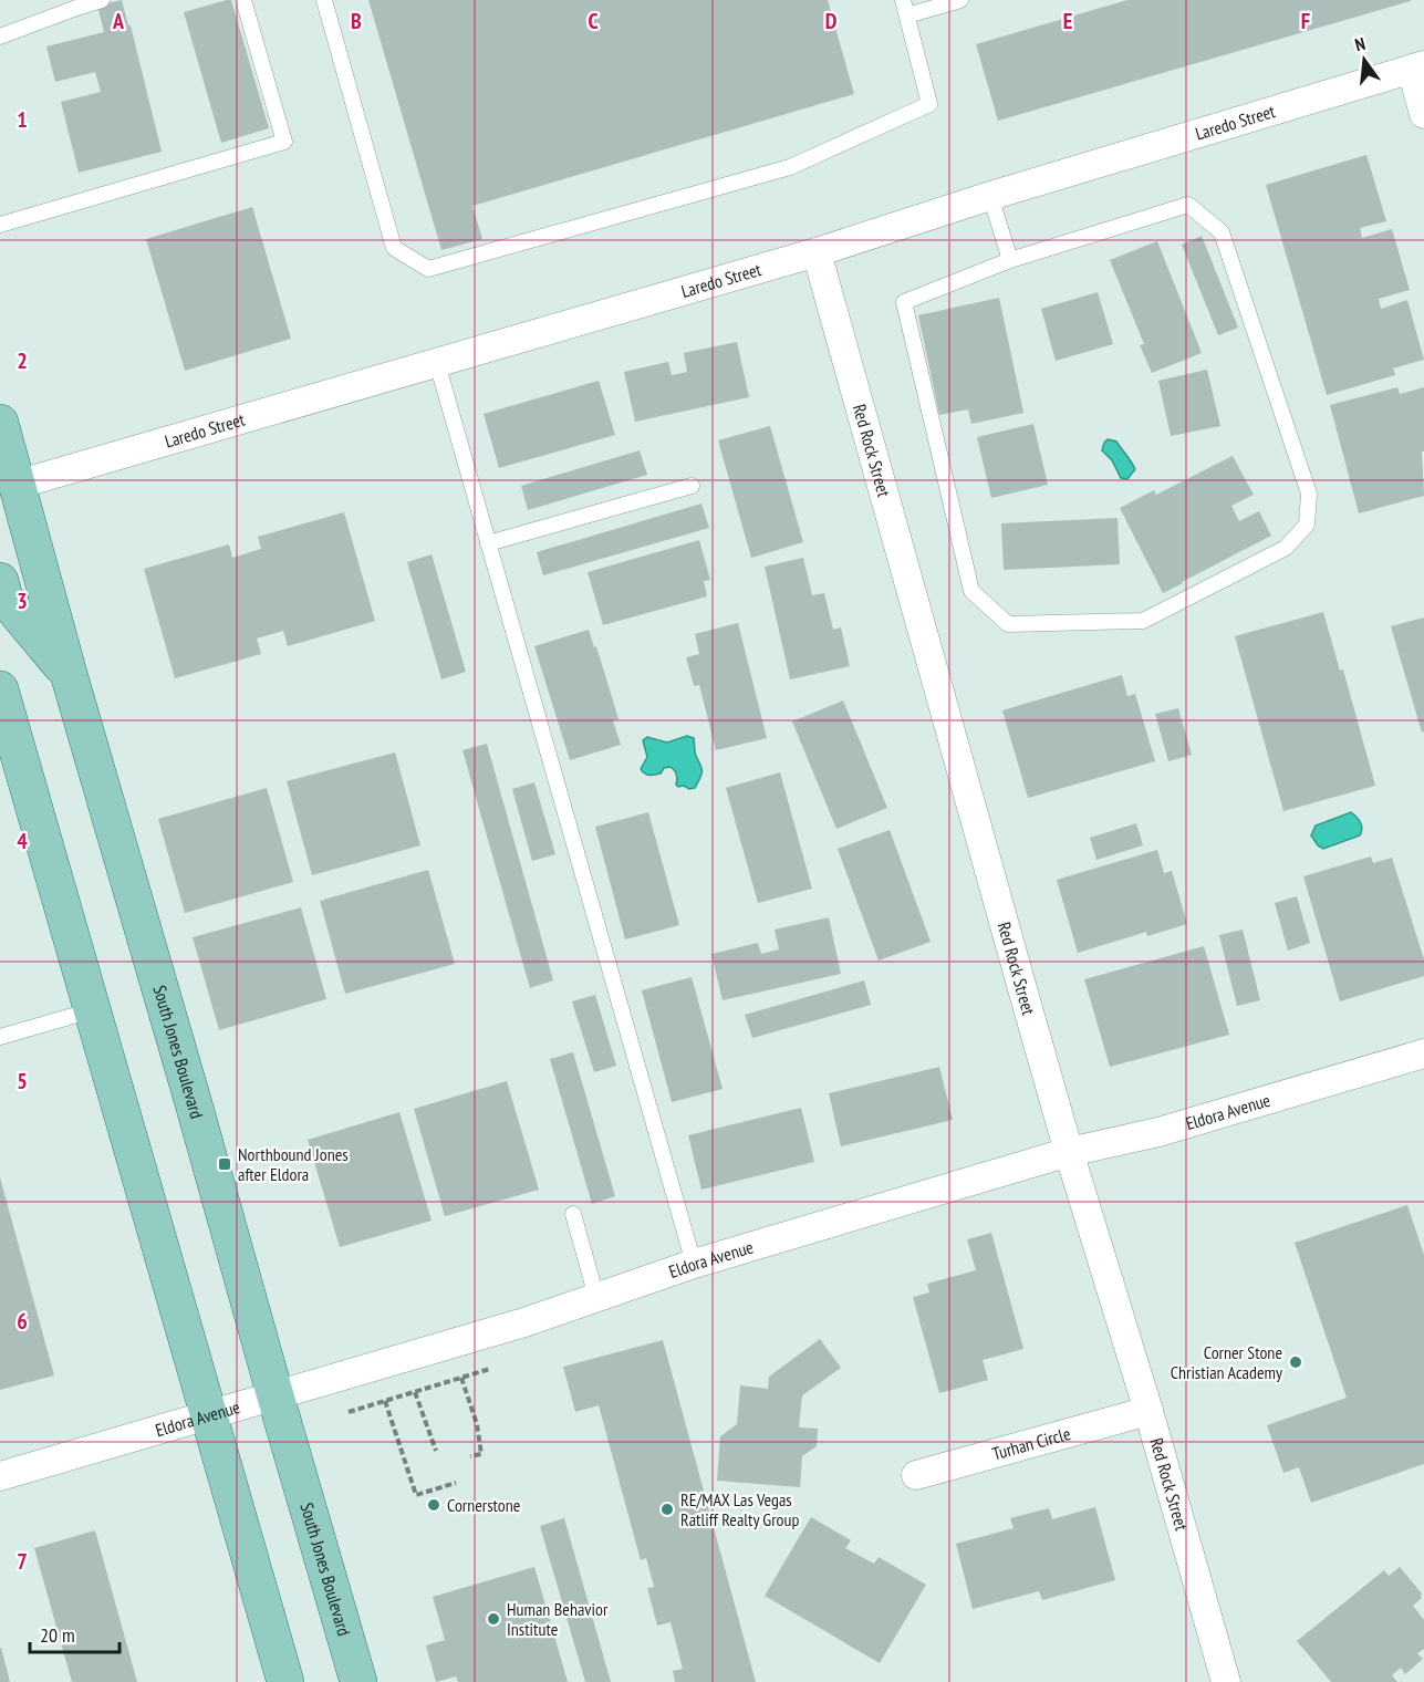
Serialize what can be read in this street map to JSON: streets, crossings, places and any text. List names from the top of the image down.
{
  "streets": {
    "main road": ["South Jones Boulevard"],
    "street": [
      "Laredo Street",
      "Red Rock Street",
      "Eldora Avenue",
      "Turhan Circle"
    ]
  },
  "crossings": [
    ["Laredo Street", "Red Rock Street"],
    ["Laredo Street", "South Jones Boulevard"],
    ["Red Rock Street", "Eldora Avenue"],
    ["Red Rock Street", "Turhan Circle"],
    ["South Jones Boulevard", "Eldora Avenue"]
  ],
  "places": {
    "transit": ["Northbound Jones after Eldora"],
    "other": [
      "Corner Stone Christian Academy",
      "Cornerstone",
      "RE/MAX Las Vegas Ratliff Realty Group",
      "Human Behavior Institute"
    ]
  },
  "scale_bar": "20 m",
  "north": "top",
  "grid": {
    "columns": [
      "A",
      "B",
      "C",
      "D",
      "E",
      "F"
    ],
    "rows": [
      "1",
      "2",
      "3",
      "4",
      "5",
      "6",
      "7"
    ]
  }
}
